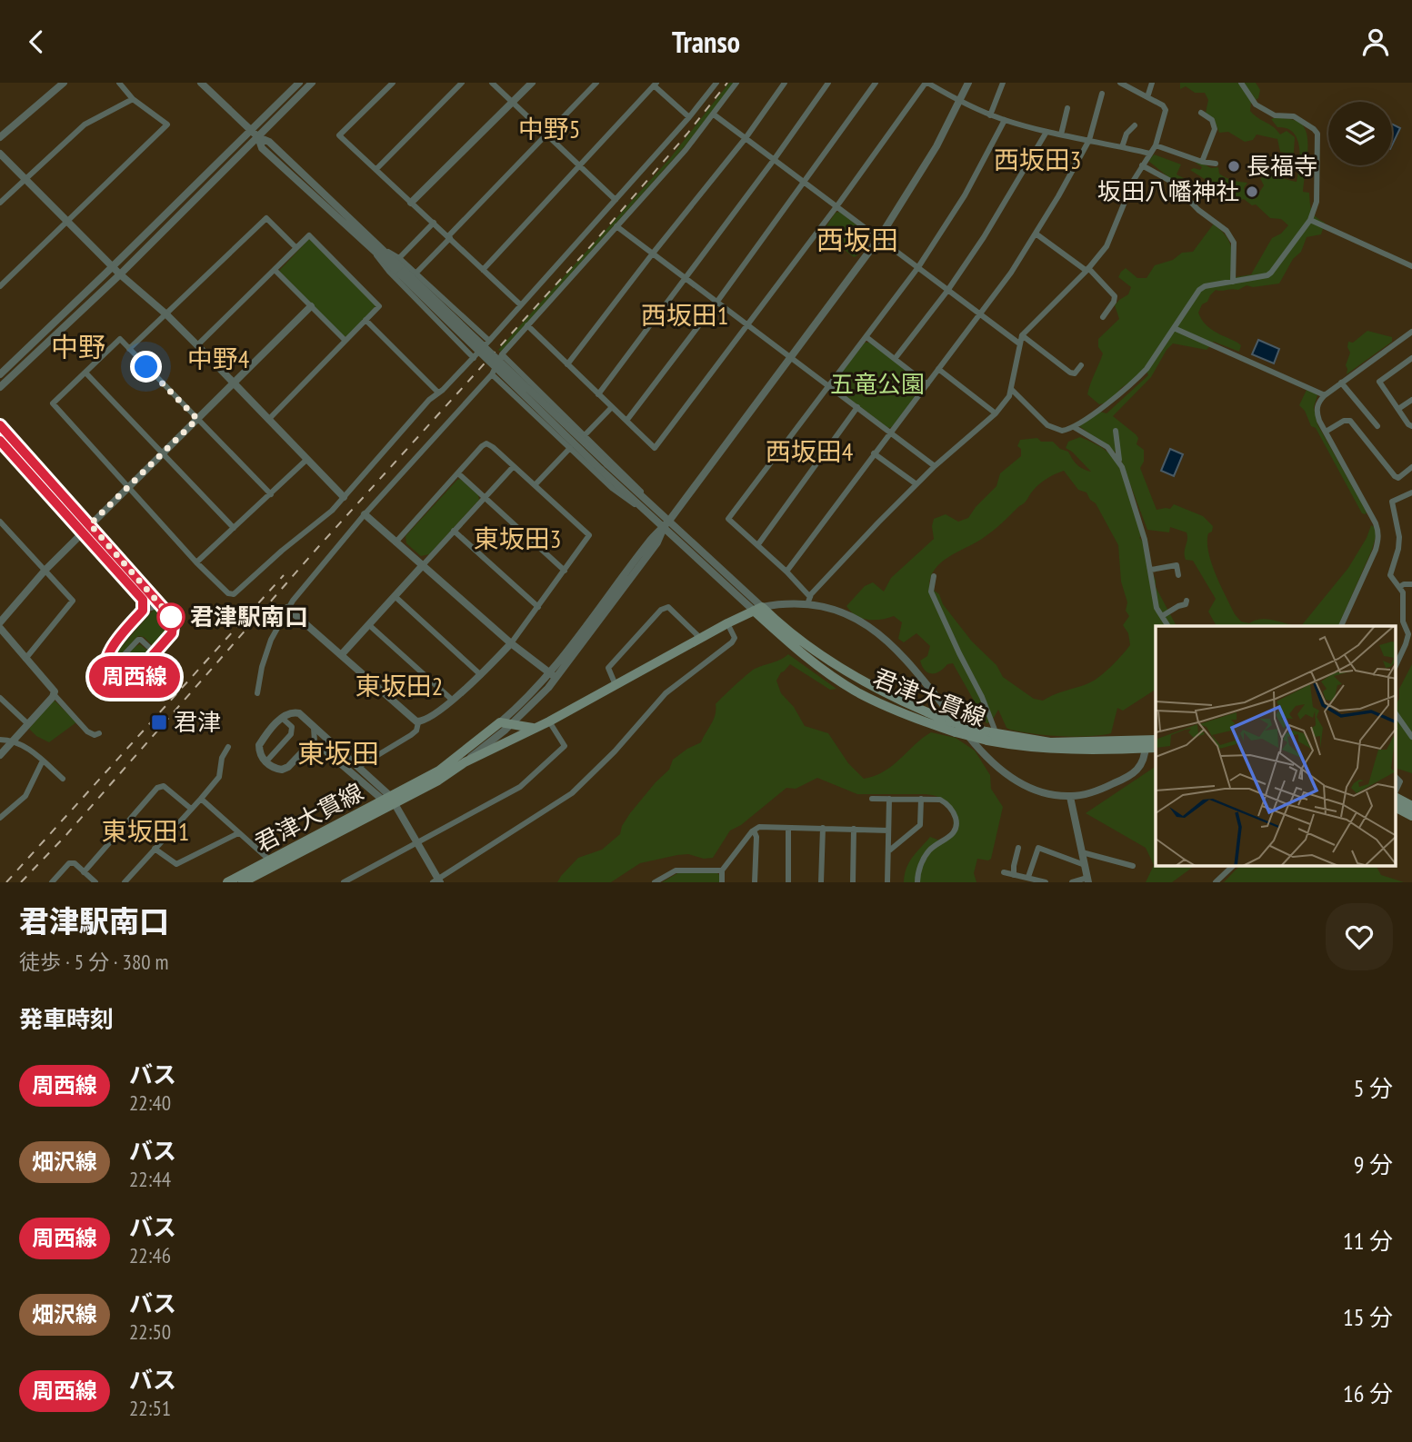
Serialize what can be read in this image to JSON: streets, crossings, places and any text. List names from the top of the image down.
{
  "streets": {
    "main road": ["君津大貫線"]
  },
  "districts": [
    "中野5",
    "西坂田3",
    "西坂田",
    "西坂田1",
    "中野",
    "中野4",
    "西坂田4",
    "東坂田3",
    "東坂田2",
    "東坂田",
    "東坂田1"
  ],
  "parks": ["五竜公園"],
  "places": {
    "other": ["長福寺", "坂田八幡神社", "君津駅南口"],
    "transit": ["君津"]
  },
  "lines": ["bus line 周西線"],
  "page": {
    "header": "Transo",
    "on_map": "周西線",
    "heading": [
      ["君津駅南口", "徒歩 · 5 分 · 380 m"],
      "発車時刻"
    ],
    "list": [
      {
        "mark": "周西線",
        "name": "バス",
        "note": "22:40",
        "value": "5 分"
      },
      {
        "mark": "畑沢線",
        "name": "バス",
        "note": "22:44",
        "value": "9 分"
      },
      {
        "mark": "周西線",
        "name": "バス",
        "note": "22:46",
        "value": "11 分"
      },
      {
        "mark": "畑沢線",
        "name": "バス",
        "note": "22:50",
        "value": "15 分"
      },
      {
        "mark": "周西線",
        "name": "バス",
        "note": "22:51",
        "value": "16 分"
      }
    ]
  }
}
